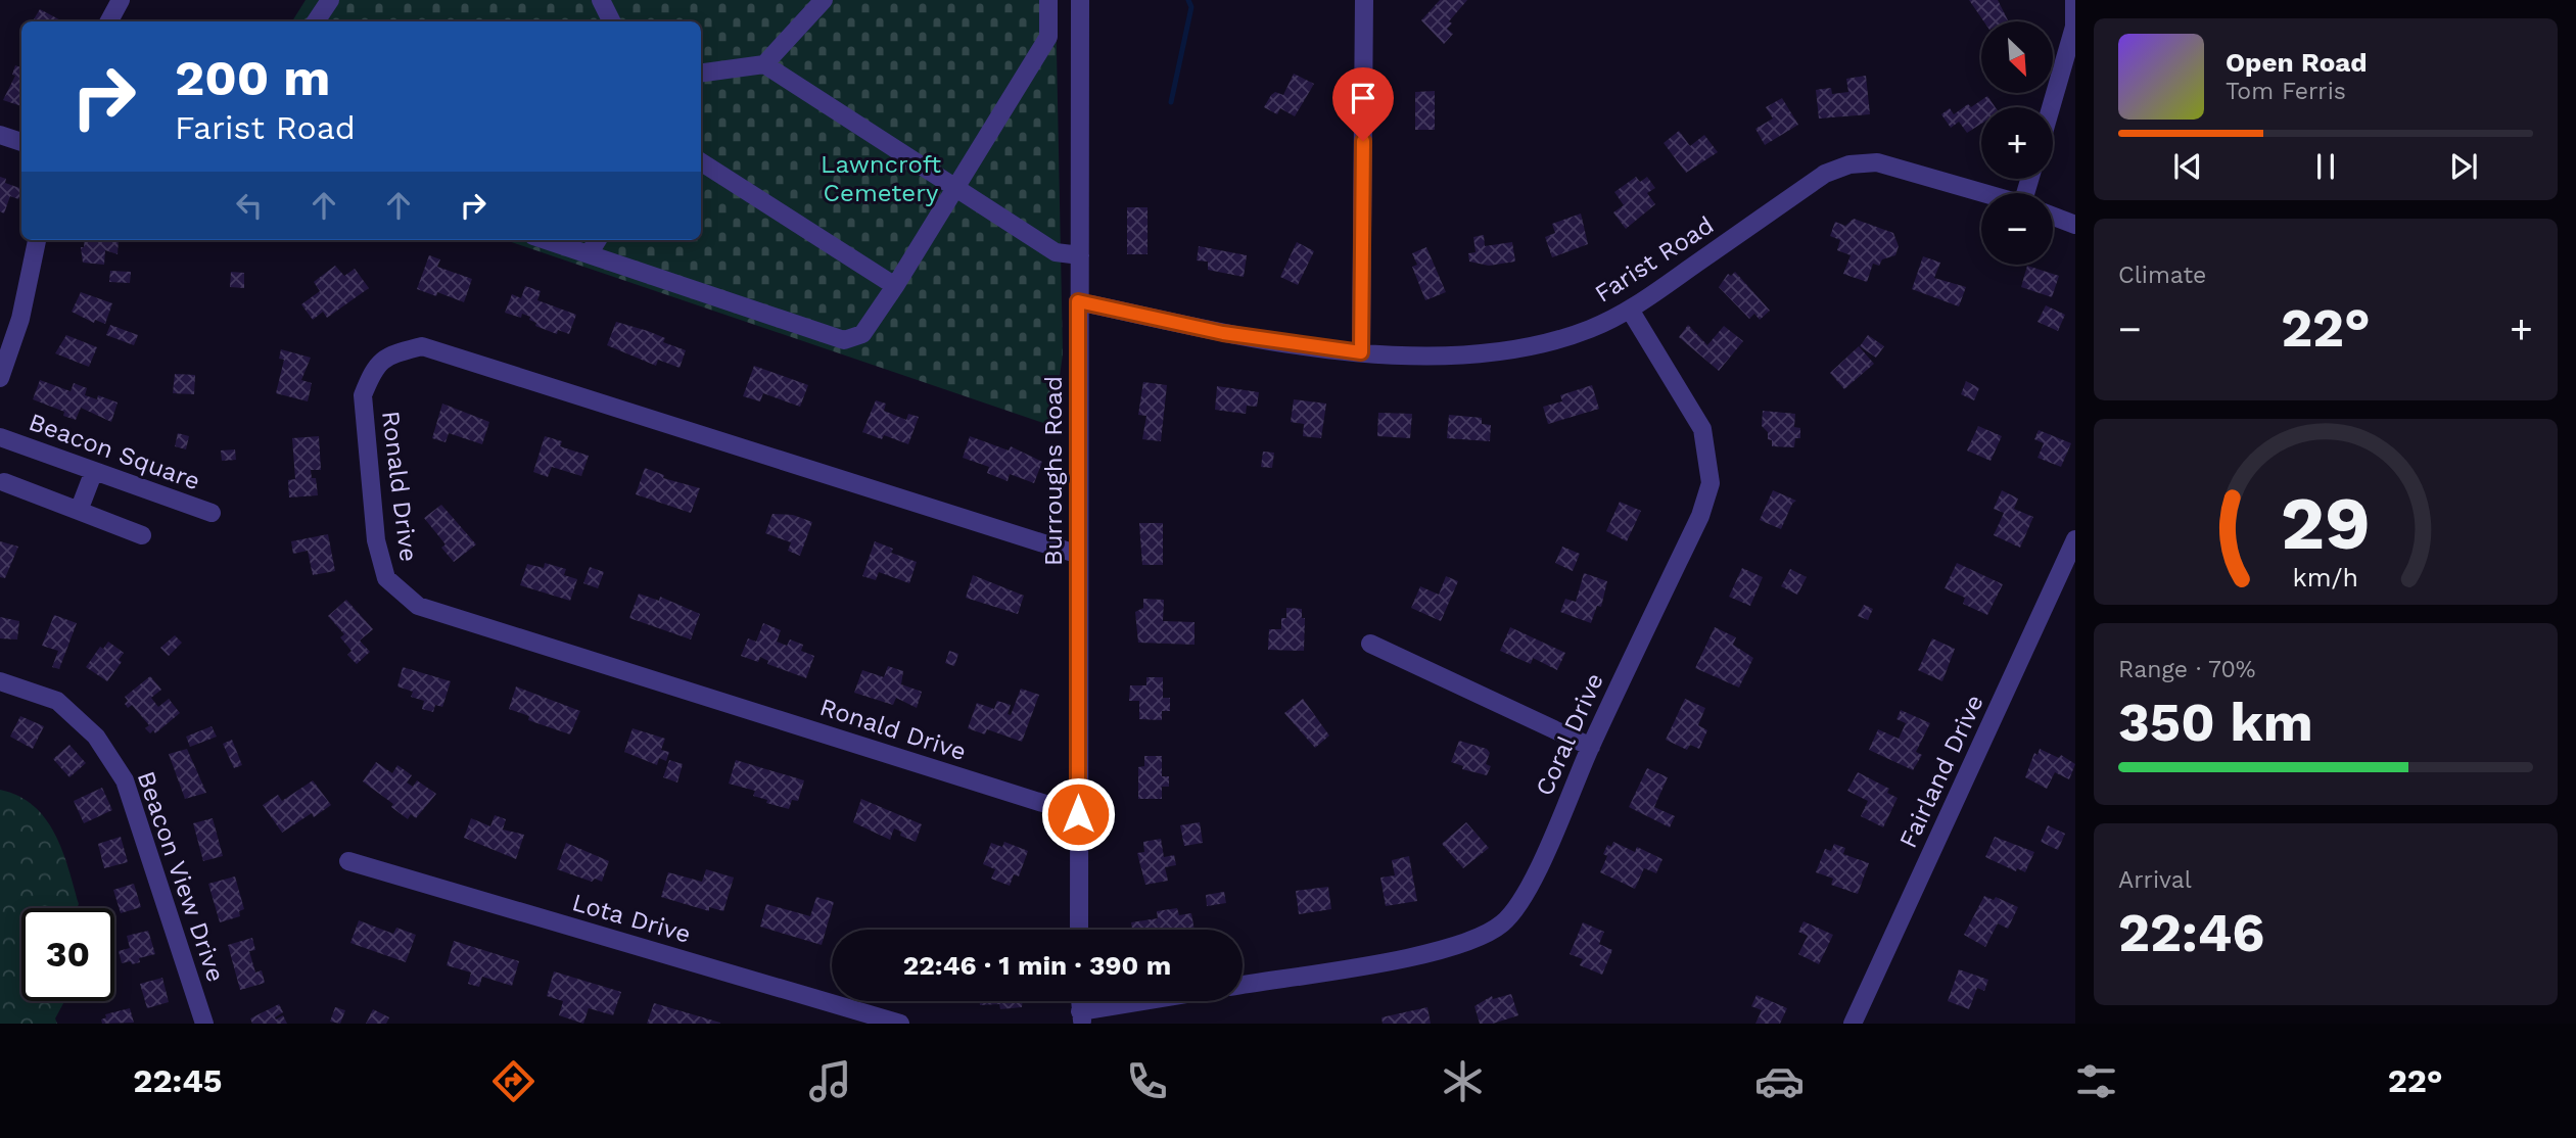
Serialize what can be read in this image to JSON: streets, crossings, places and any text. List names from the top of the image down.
{
  "streets": {
    "street": [
      "Farist Road",
      "Beacon Square",
      "Burroughs Road",
      "Ronald Drive",
      "Coral Drive",
      "Fairland Drive",
      "Beacon View Drive",
      "Lota Drive"
    ]
  },
  "crossings": [
    ["Farist Road", "Burroughs Road"],
    ["Farist Road", "Coral Drive"],
    ["Burroughs Road", "Ronald Drive"]
  ],
  "parks": ["Lawncroft Cemetery"],
  "north": "bottom right",
  "page": {
    "map_buttons": ["+", "−"],
    "turn": ["200 m", "Farist Road"],
    "song": ["Open Road", "Tom Ferris"],
    "tile": [
      "Climate",
      ["Range · 70%", "350 km"],
      ["Arrival", "22:46"]
    ],
    "heat": ["−", "22°", "+"],
    "limit": "30",
    "trip": "22:46 · 1 min · 390 m",
    "tabs": ["22:45", "22°"],
    "gauge": ["29", "km/h"]
  }
}
